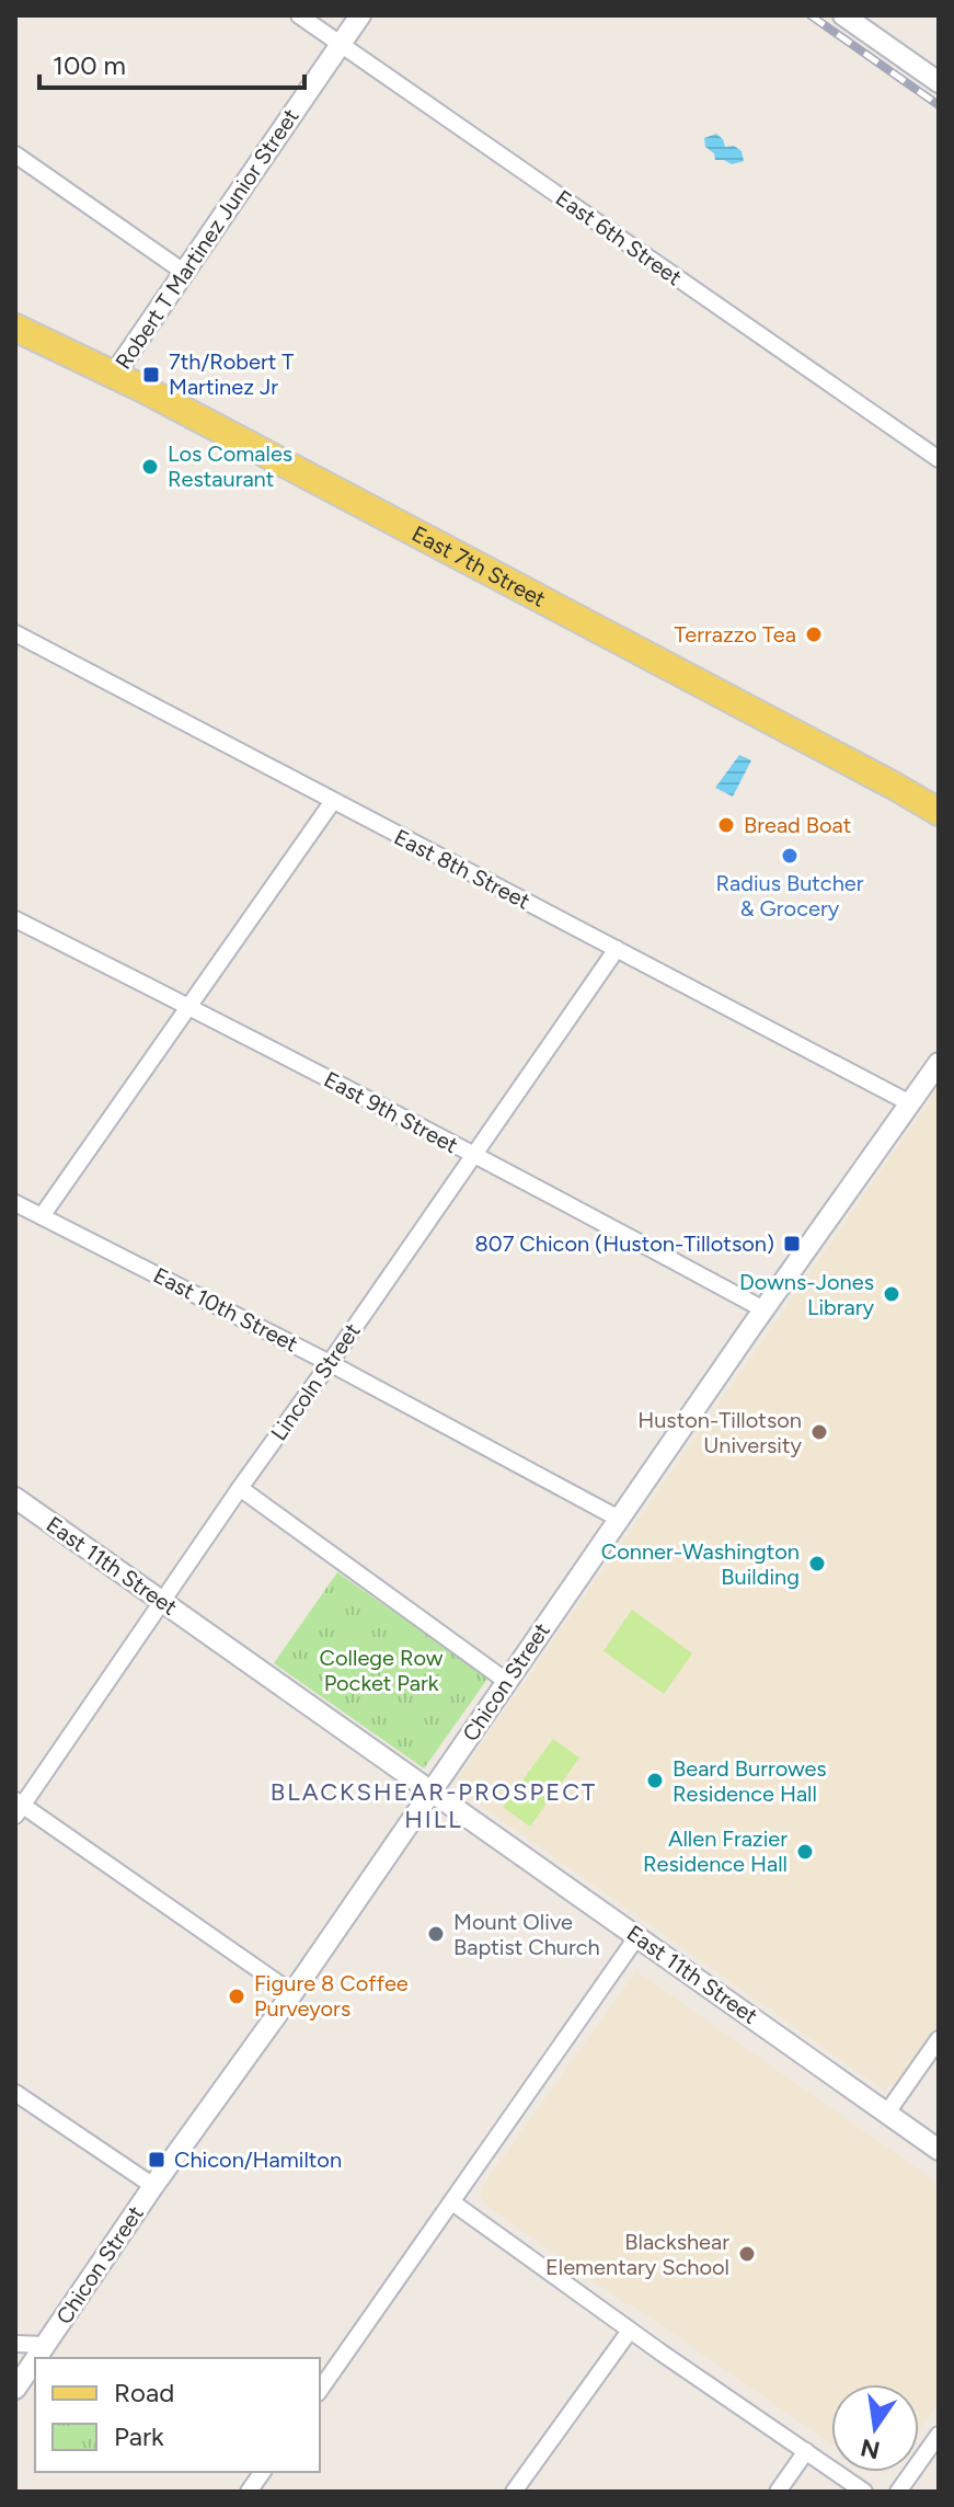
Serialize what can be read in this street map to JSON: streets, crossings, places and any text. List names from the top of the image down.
{
  "streets": {
    "main road": ["East 7th Street"],
    "street": [
      "East 6th Street",
      "Robert T Martinez Junior Street",
      "East 8th Street",
      "East 9th Street",
      "East 10th Street",
      "Lincoln Street",
      "East 11th Street",
      "Chicon Street"
    ]
  },
  "crossings": [
    ["East 6th Street", "Robert T Martinez Junior Street"],
    ["Robert T Martinez Junior Street", "East 7th Street"],
    ["East 8th Street", "Lincoln Street"],
    ["East 8th Street", "Chicon Street"],
    ["East 9th Street", "Lincoln Street"],
    ["East 9th Street", "Chicon Street"],
    ["East 10th Street", "Lincoln Street"],
    ["East 10th Street", "Chicon Street"],
    ["Lincoln Street", "East 11th Street"],
    ["East 11th Street", "Chicon Street"]
  ],
  "districts": ["BLACKSHEAR-PROSPECT HILL"],
  "parks": ["College Row Pocket Park"],
  "places": {
    "transit": ["7th/Robert T Martinez Jr", "807 Chicon (Huston-Tillotson)", "Chicon/Hamilton"],
    "other": [
      "Los Comales Restaurant",
      "Terrazzo Tea",
      "Bread Boat",
      "Radius Butcher & Grocery",
      "Downs-Jones Library",
      "Huston-Tillotson University",
      "Conner-Washington Building",
      "Beard Burrowes Residence Hall",
      "Allen Frazier Residence Hall",
      "Mount Olive Baptist Church",
      "Figure 8 Coffee Purveyors",
      "Blackshear Elementary School"
    ]
  },
  "legend": ["Road", "Park"],
  "scale_bar": "100 m",
  "north": "bottom"
}
